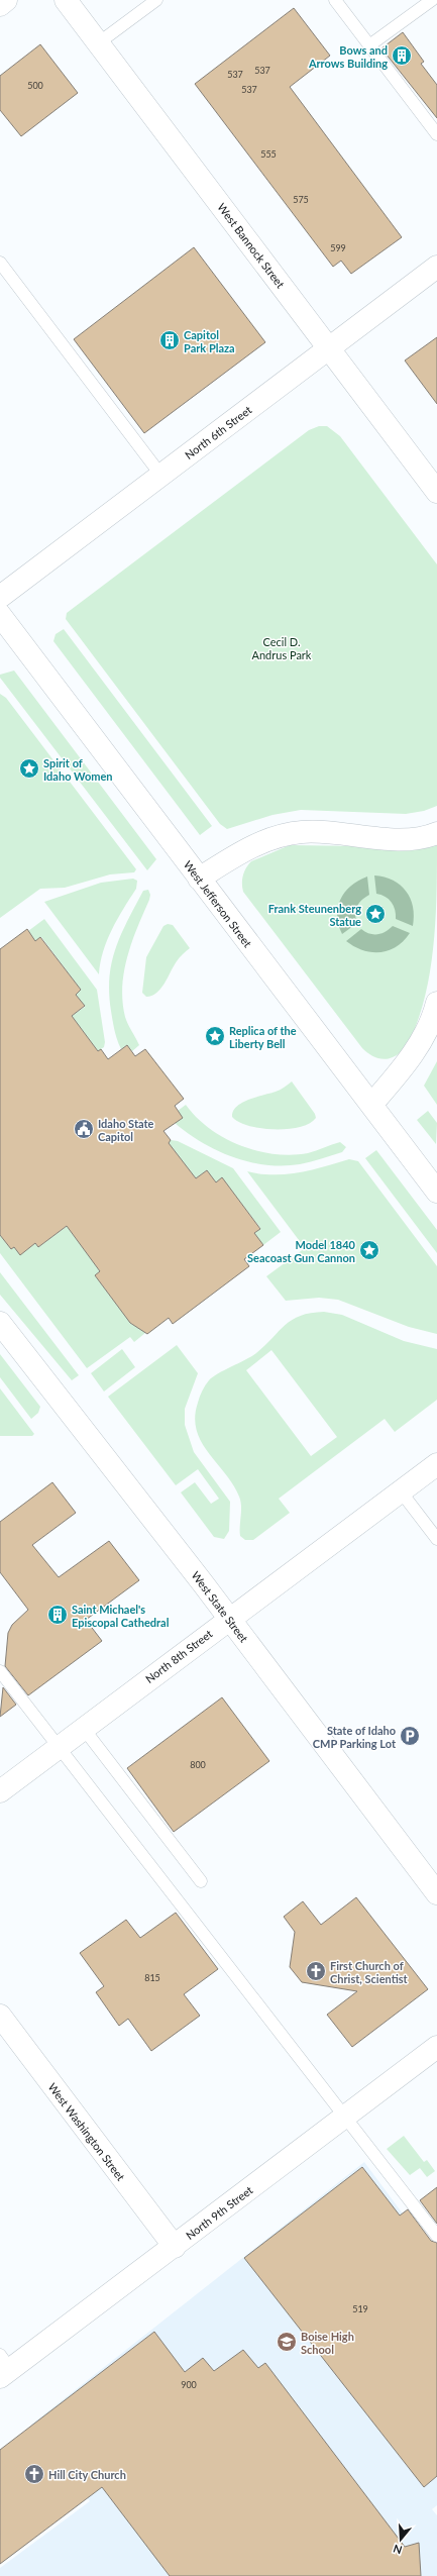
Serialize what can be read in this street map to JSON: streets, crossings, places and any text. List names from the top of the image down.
{
  "streets": {
    "street": [
      "West Bannock Street",
      "North 6th Street",
      "West Jefferson Street",
      "West State Street",
      "North 8th Street",
      "West Washington Street",
      "North 9th Street"
    ]
  },
  "crossings": [
    ["West Bannock Street", "North 6th Street"],
    ["West State Street", "North 8th Street"],
    ["West Washington Street", "North 9th Street"]
  ],
  "parks": ["Cecil D. Andrus Park"],
  "places": {
    "building": ["Bows and Arrows Building", "Capitol Park Plaza", "Saint Michael's Episcopal Cathedral"],
    "place": [
      "Spirit of Idaho Women",
      "Frank Steunenberg Statue",
      "Replica of the Liberty Bell",
      "Model 1840 Seacoast Gun Cannon"
    ],
    "public building": ["Idaho State Capitol"],
    "parking": ["State of Idaho CMP Parking Lot"],
    "church": ["First Church of Christ, Scientist", "Hill City Church"],
    "school or university": ["Boise High School"]
  },
  "house_numbers": [
    "537",
    "537",
    "500",
    "537",
    "555",
    "575",
    "599",
    "800",
    "815",
    "519",
    "900"
  ],
  "north": "bottom"
}
